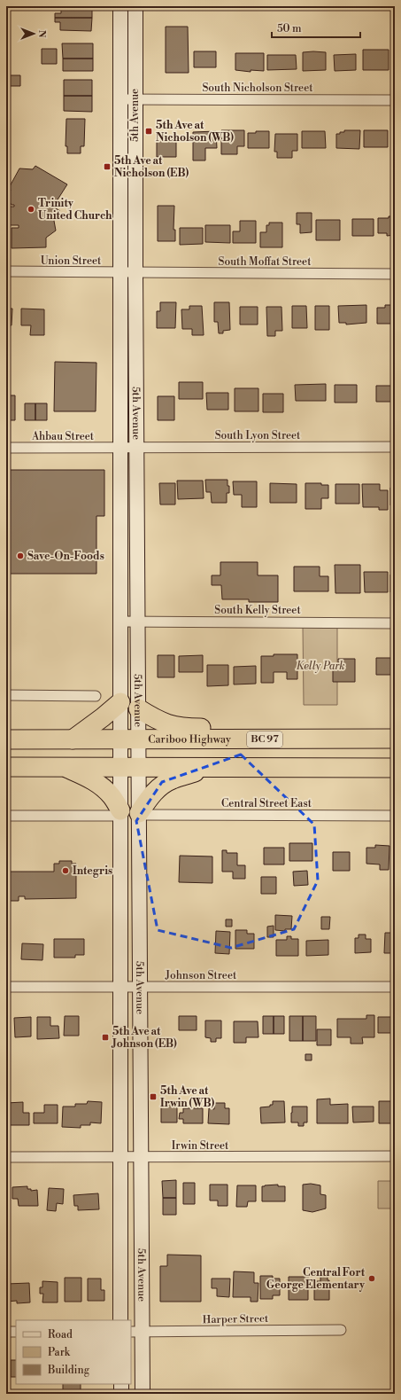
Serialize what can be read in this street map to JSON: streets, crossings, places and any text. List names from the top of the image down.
{
  "streets": {
    "highway": ["Cariboo Highway", "BC 97"],
    "main road": ["5th Avenue"],
    "street": [
      "South Nicholson Street",
      "Union Street",
      "South Moffat Street",
      "South Lyon Street",
      "Ahbau Street",
      "South Kelly Street",
      "Central Street East",
      "Johnson Street",
      "Irwin Street",
      "Harper Street"
    ]
  },
  "crossings": [
    ["South Nicholson Street", "5th Avenue"],
    ["5th Avenue", "Union Street"],
    ["5th Avenue", "South Moffat Street"],
    ["5th Avenue", "South Lyon Street"],
    ["5th Avenue", "Ahbau Street"],
    ["5th Avenue", "South Kelly Street"],
    ["5th Avenue", "Cariboo Highway"],
    ["5th Avenue", "Central Street East"],
    ["5th Avenue", "Johnson Street"],
    ["5th Avenue", "Irwin Street"],
    ["5th Avenue", "Harper Street"],
    ["Union Street", "South Moffat Street"],
    ["South Lyon Street", "Ahbau Street"]
  ],
  "parks": ["Kelly Park"],
  "places": {
    "transit": [
      "5th Ave at Nicholson (WB)",
      "5th Ave at Nicholson (EB)",
      "5th Ave at Johnson (EB)",
      "5th Ave at Irwin (WB)"
    ],
    "other": [
      "Trinity United Church",
      "Save-On-Foods",
      "Integris",
      "Central Fort George Elementary"
    ]
  },
  "legend": ["Road", "Park", "Building"],
  "scale_bar": "50 m",
  "north": "right"
}
